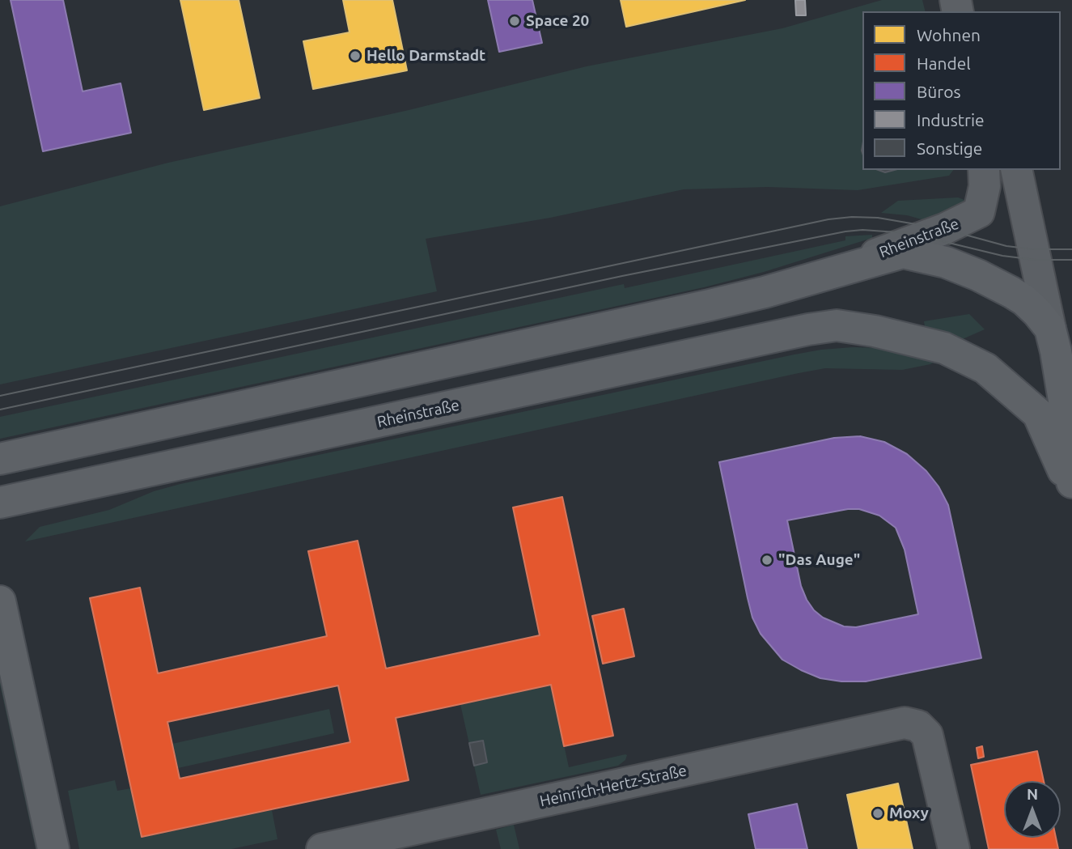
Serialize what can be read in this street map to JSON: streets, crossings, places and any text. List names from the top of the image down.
{
  "streets": {
    "main road": ["Rheinstraße"],
    "street": ["Heinrich-Hertz-Straße"]
  },
  "places": [
    "Space 20",
    "Hello Darmstadt",
    "\"Das Auge\"",
    "Moxy"
  ],
  "legend": [
    "Wohnen",
    "Handel",
    "Büros",
    "Industrie",
    "Sonstige"
  ],
  "north": "top"
}
